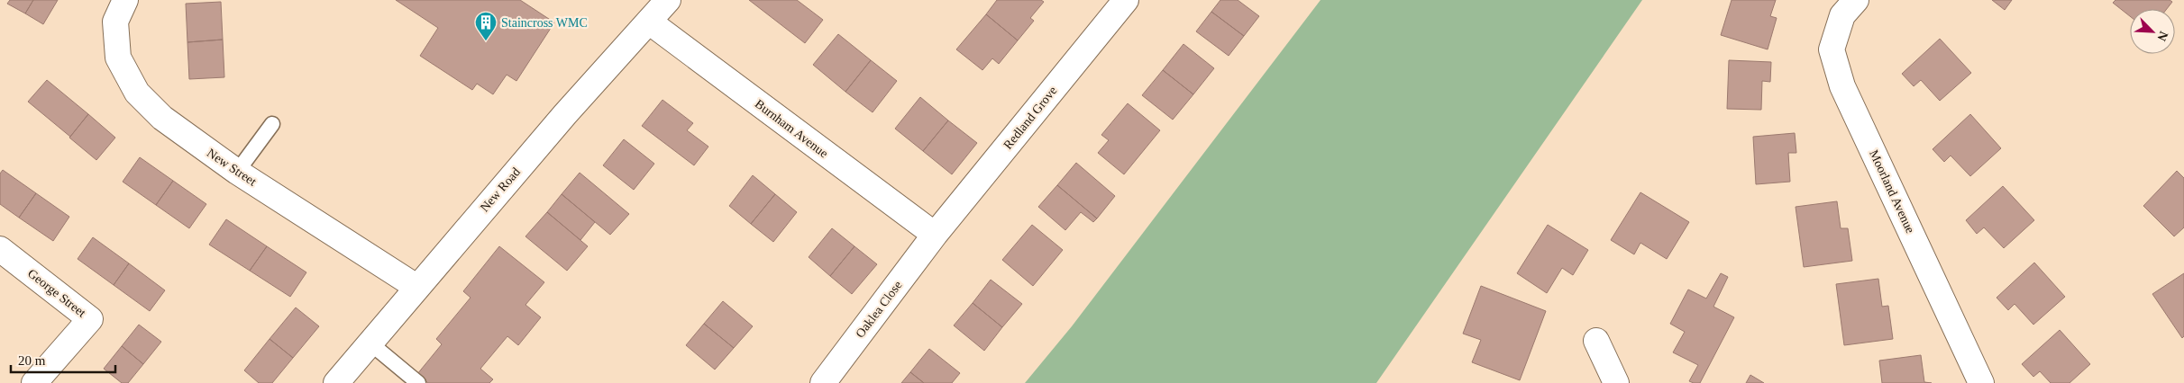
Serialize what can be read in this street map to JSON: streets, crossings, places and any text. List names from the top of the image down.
{
  "streets": {
    "street": [
      "Redland Grove",
      "Burnham Avenue",
      "New Street",
      "New Road",
      "Moorland Avenue",
      "George Street",
      "Oaklea Close"
    ]
  },
  "crossings": [
    ["Redland Grove", "Burnham Avenue"],
    ["Redland Grove", "Oaklea Close"],
    ["Burnham Avenue", "New Road"],
    ["Burnham Avenue", "Oaklea Close"],
    ["New Street", "New Road"]
  ],
  "places": {
    "building": ["Staincross WMC"]
  },
  "scale_bar": "20 m",
  "north": "bottom right"
}
